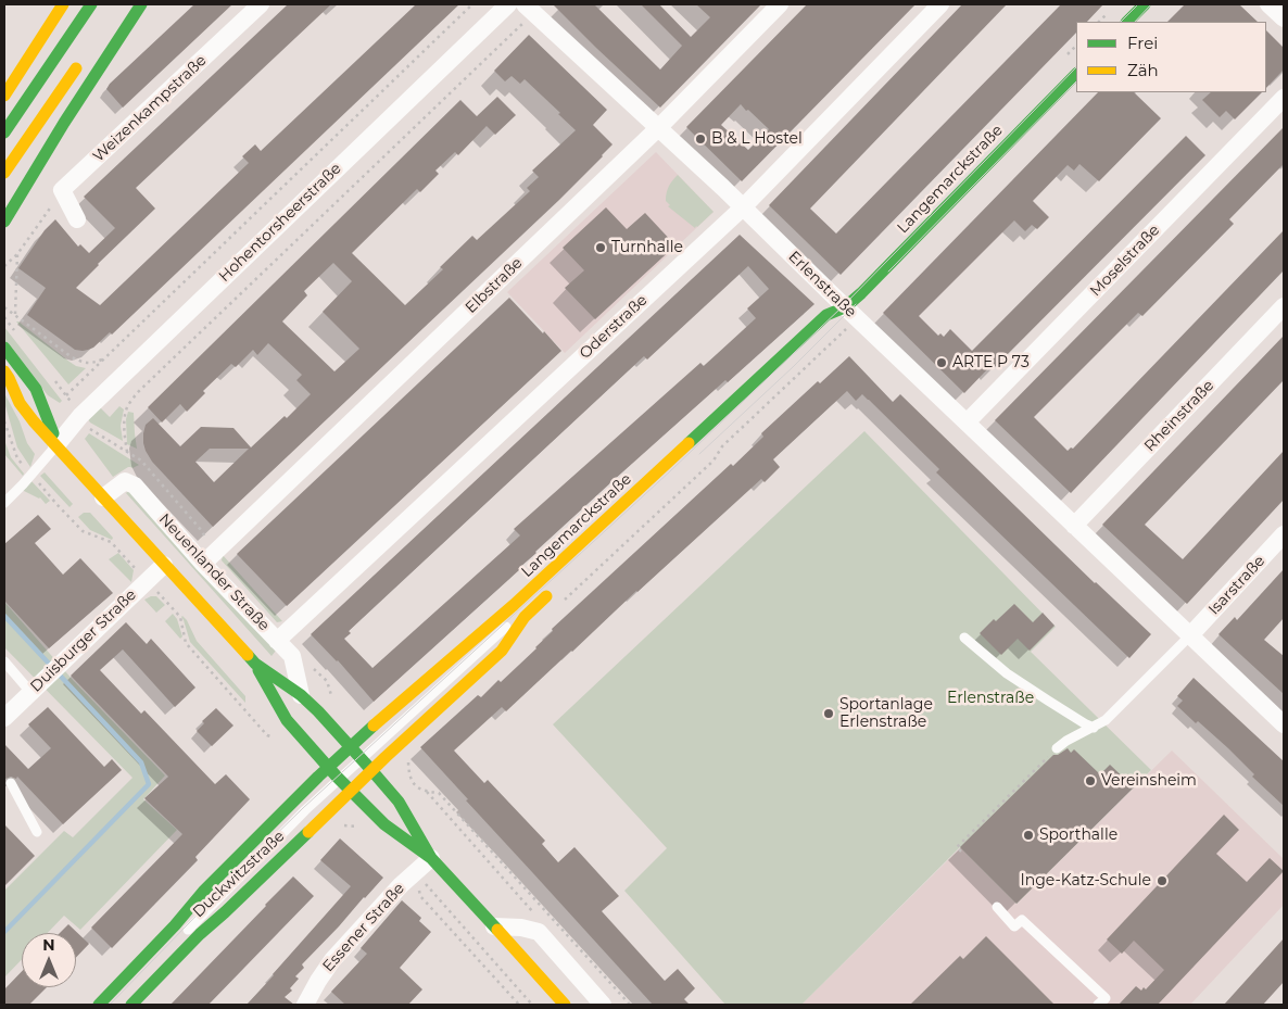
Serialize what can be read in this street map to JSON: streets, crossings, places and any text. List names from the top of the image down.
{
  "streets": {
    "main road": ["Langemarckstraße", "Neuenlander Straße", "Duckwitzstraße"],
    "street": [
      "Weizenkampstraße",
      "Hohentorsheerstraße",
      "Moselstraße",
      "Erlenstraße",
      "Elbstraße",
      "Oderstraße",
      "Rheinstraße",
      "Isarstraße",
      "Duisburger Straße",
      "Essener Straße"
    ]
  },
  "crossings": [
    ["Langemarckstraße", "Erlenstraße"],
    ["Langemarckstraße", "Neuenlander Straße"],
    ["Langemarckstraße", "Duckwitzstraße"],
    ["Hohentorsheerstraße", "Neuenlander Straße"],
    ["Moselstraße", "Erlenstraße"],
    ["Erlenstraße", "Elbstraße"],
    ["Erlenstraße", "Oderstraße"],
    ["Erlenstraße", "Rheinstraße"],
    ["Erlenstraße", "Isarstraße"],
    ["Elbstraße", "Neuenlander Straße"],
    ["Oderstraße", "Neuenlander Straße"],
    ["Neuenlander Straße", "Duisburger Straße"],
    ["Neuenlander Straße", "Duckwitzstraße"],
    ["Neuenlander Straße", "Essener Straße"]
  ],
  "parks": ["Erlenstraße"],
  "places": [
    "B & L Hostel",
    "Turnhalle",
    "ARTE P 73",
    "Sportanlage Erlenstraße",
    "Vereinsheim",
    "Sporthalle",
    "Inge-Katz-Schule"
  ],
  "legend": ["Frei", "Zäh"],
  "north": "top"
}
